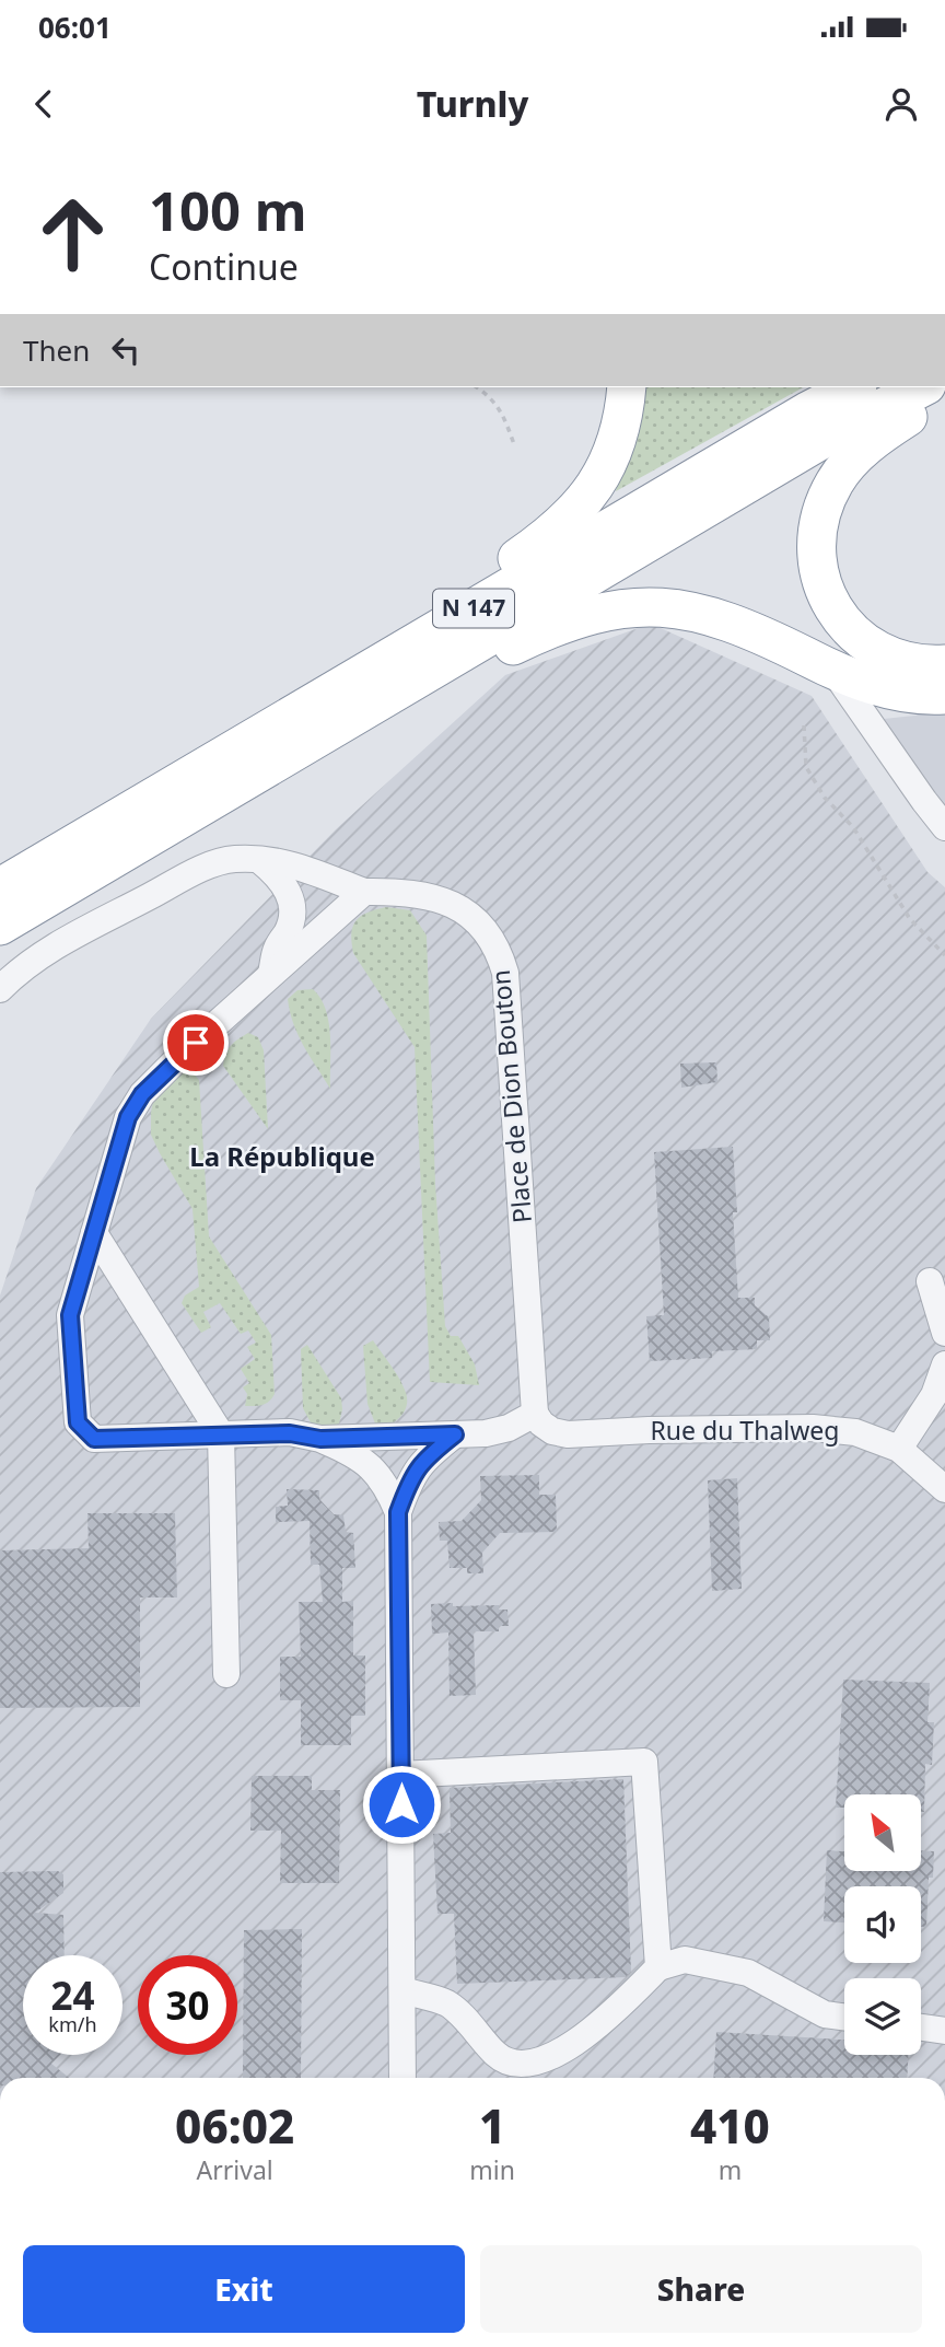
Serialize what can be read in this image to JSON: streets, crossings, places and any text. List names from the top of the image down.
{
  "streets": {
    "highway": ["N 147"],
    "street": ["Place de Dion Bouton", "Rue du Thalweg"]
  },
  "crossings": [
    ["Place de Dion Bouton", "Rue du Thalweg"]
  ],
  "districts": ["La République"],
  "north": "top left",
  "page": {
    "status": "06:01",
    "header": "Turnly",
    "turn": ["100 m", "Continue"],
    "then": "Then",
    "speed": "24 km/h",
    "limit": "30",
    "eta": [
      "06:02",
      "Arrival",
      "1",
      "min",
      "410",
      "m"
    ],
    "buttons": ["Exit", "Share"]
  }
}
